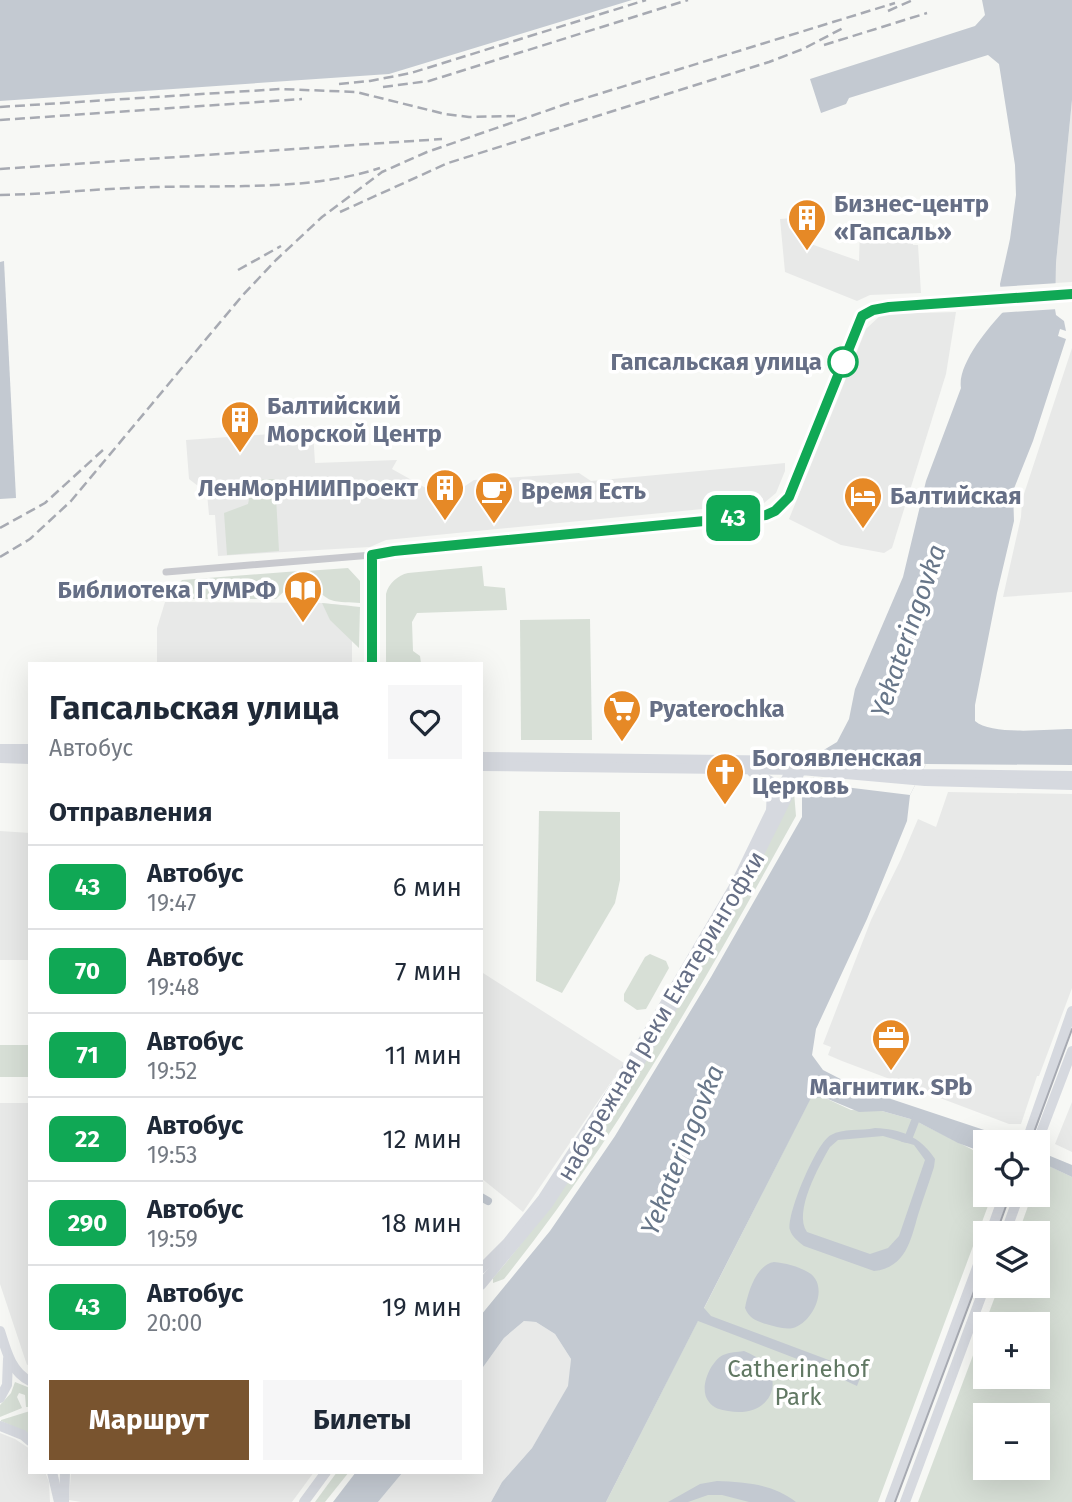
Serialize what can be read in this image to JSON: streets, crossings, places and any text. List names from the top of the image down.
{
  "streets": {
    "street": ["набережная реки Екатерингофки"]
  },
  "water": ["Yekateringovka"],
  "parks": ["Catherinehof Park"],
  "places": {
    "building": ["Бизнес-центр «Гапсаль»", "Балтийский Морской Центр", "ЛенМорНИИПроект"],
    "other": ["Гапсальская улица"],
    "cafe": ["Время Есть"],
    "hotel": ["Балтийская"],
    "library": ["Библиотека ГУМРФ"],
    "supermarket": ["Pyaterochka"],
    "church": ["Богоявленская Церковь"],
    "office": ["Магнитик. SPb"]
  },
  "lines": ["bus line 43"],
  "page": {
    "on_map": "43",
    "heading": [
      ["Гапсальская улица", "Автобус"],
      "Отправления"
    ],
    "list": [
      {
        "mark": "43",
        "name": "Автобус",
        "note": "19:47",
        "value": "6 мин"
      },
      {
        "mark": "70",
        "name": "Автобус",
        "note": "19:48",
        "value": "7 мин"
      },
      {
        "mark": "71",
        "name": "Автобус",
        "note": "19:52",
        "value": "11 мин"
      },
      {
        "mark": "22",
        "name": "Автобус",
        "note": "19:53",
        "value": "12 мин"
      },
      {
        "mark": "290",
        "name": "Автобус",
        "note": "19:59",
        "value": "18 мин"
      },
      {
        "mark": "43",
        "name": "Автобус",
        "note": "20:00",
        "value": "19 мин"
      }
    ],
    "map_buttons": ["+", "−"],
    "buttons": ["Маршрут", "Билеты"]
  }
}
